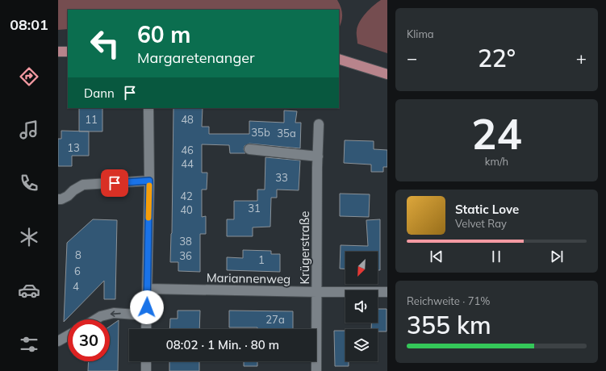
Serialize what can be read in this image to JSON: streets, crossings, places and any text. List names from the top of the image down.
{
  "streets": {
    "street": ["Krügerstraße", "Mariannenweg"]
  },
  "crossings": [
    ["Krügerstraße", "Mariannenweg"]
  ],
  "house_numbers": [
    "11",
    "48",
    "35b",
    "35a",
    "13",
    "46",
    "44",
    "33",
    "42",
    "31",
    "40",
    "38",
    "8",
    "36",
    "1",
    "6",
    "4",
    "27a"
  ],
  "north": "bottom left",
  "page": {
    "tabs": "08:01",
    "tile": [
      "Klima",
      ["24", "km/h"],
      ["Reichweite · 71%", "355 km"]
    ],
    "turn": ["60 m", "Margaretenanger"],
    "heat": ["−", "22°", "+"],
    "then": "Dann",
    "song": ["Static Love", "Velvet Ray"],
    "limit": "30",
    "trip": "08:02 · 1 Min. · 80 m"
  }
}
